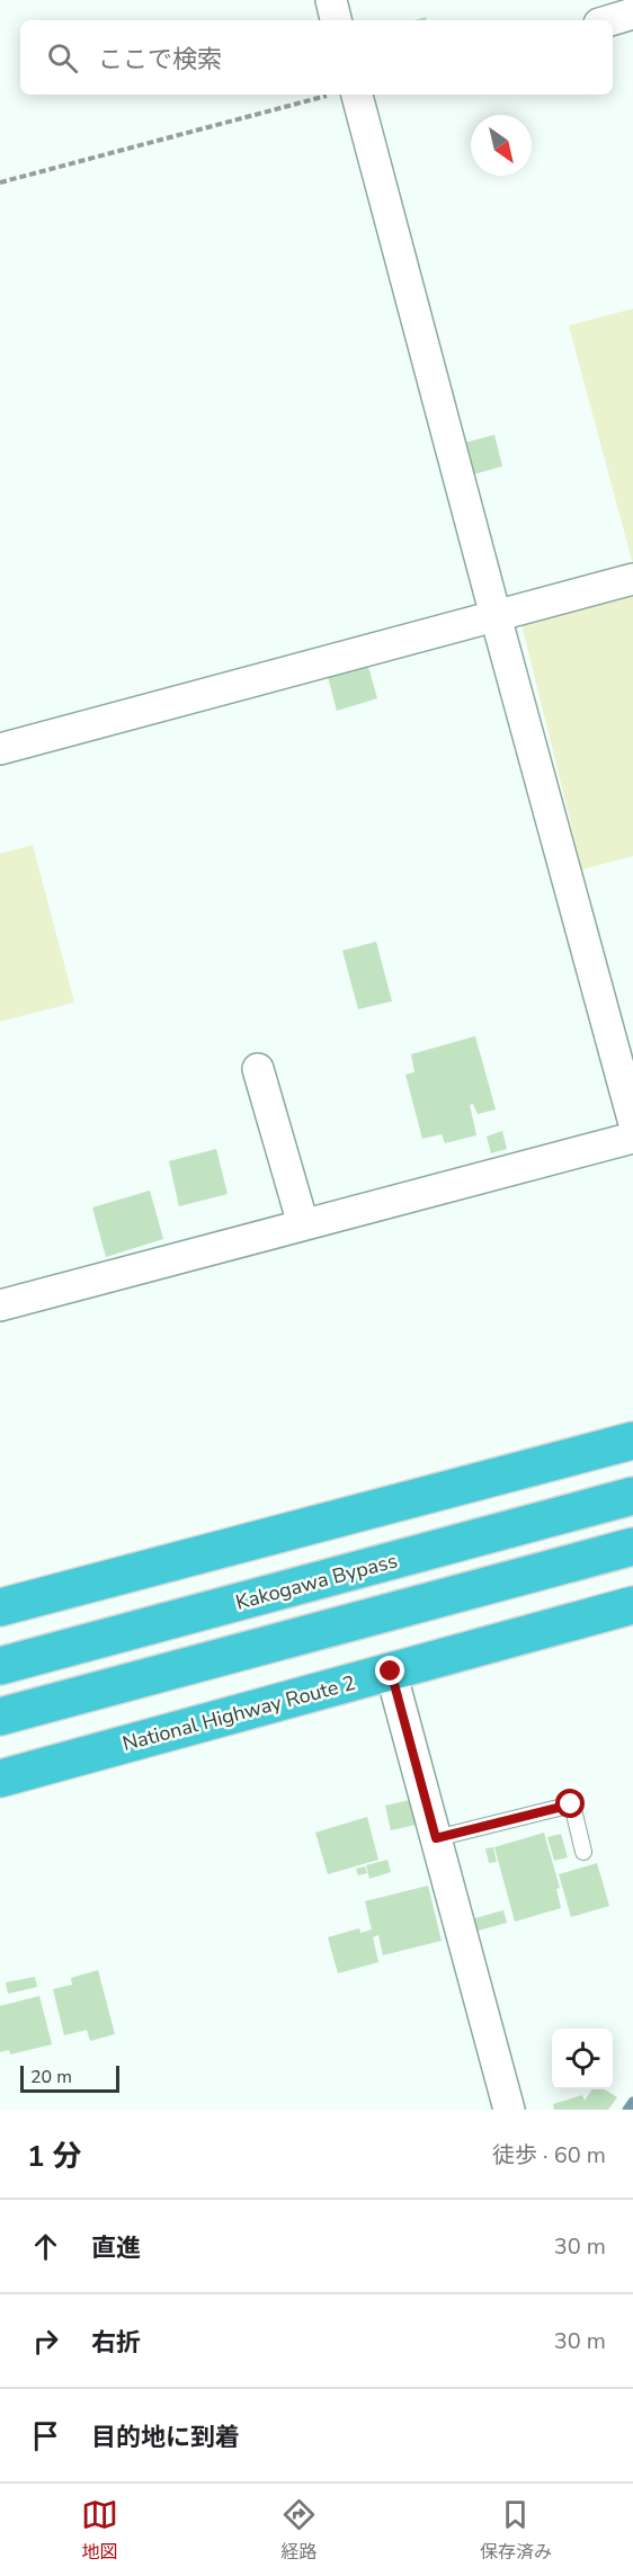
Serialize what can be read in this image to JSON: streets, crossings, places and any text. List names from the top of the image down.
{
  "streets": {
    "highway": ["Kakogawa Bypass", "National Highway Route 2"]
  },
  "scale_bar": "20 m",
  "north": "bottom right",
  "page": {
    "search": "ここで検索",
    "scale": "20 m",
    "heading": ["1 分", "徒歩 · 60 m"],
    "list": [
      ["直進", "30 m"],
      ["右折", "30 m"],
      "目的地に到着"
    ],
    "nav": ["地図", "経路", "保存済み"]
  }
}
